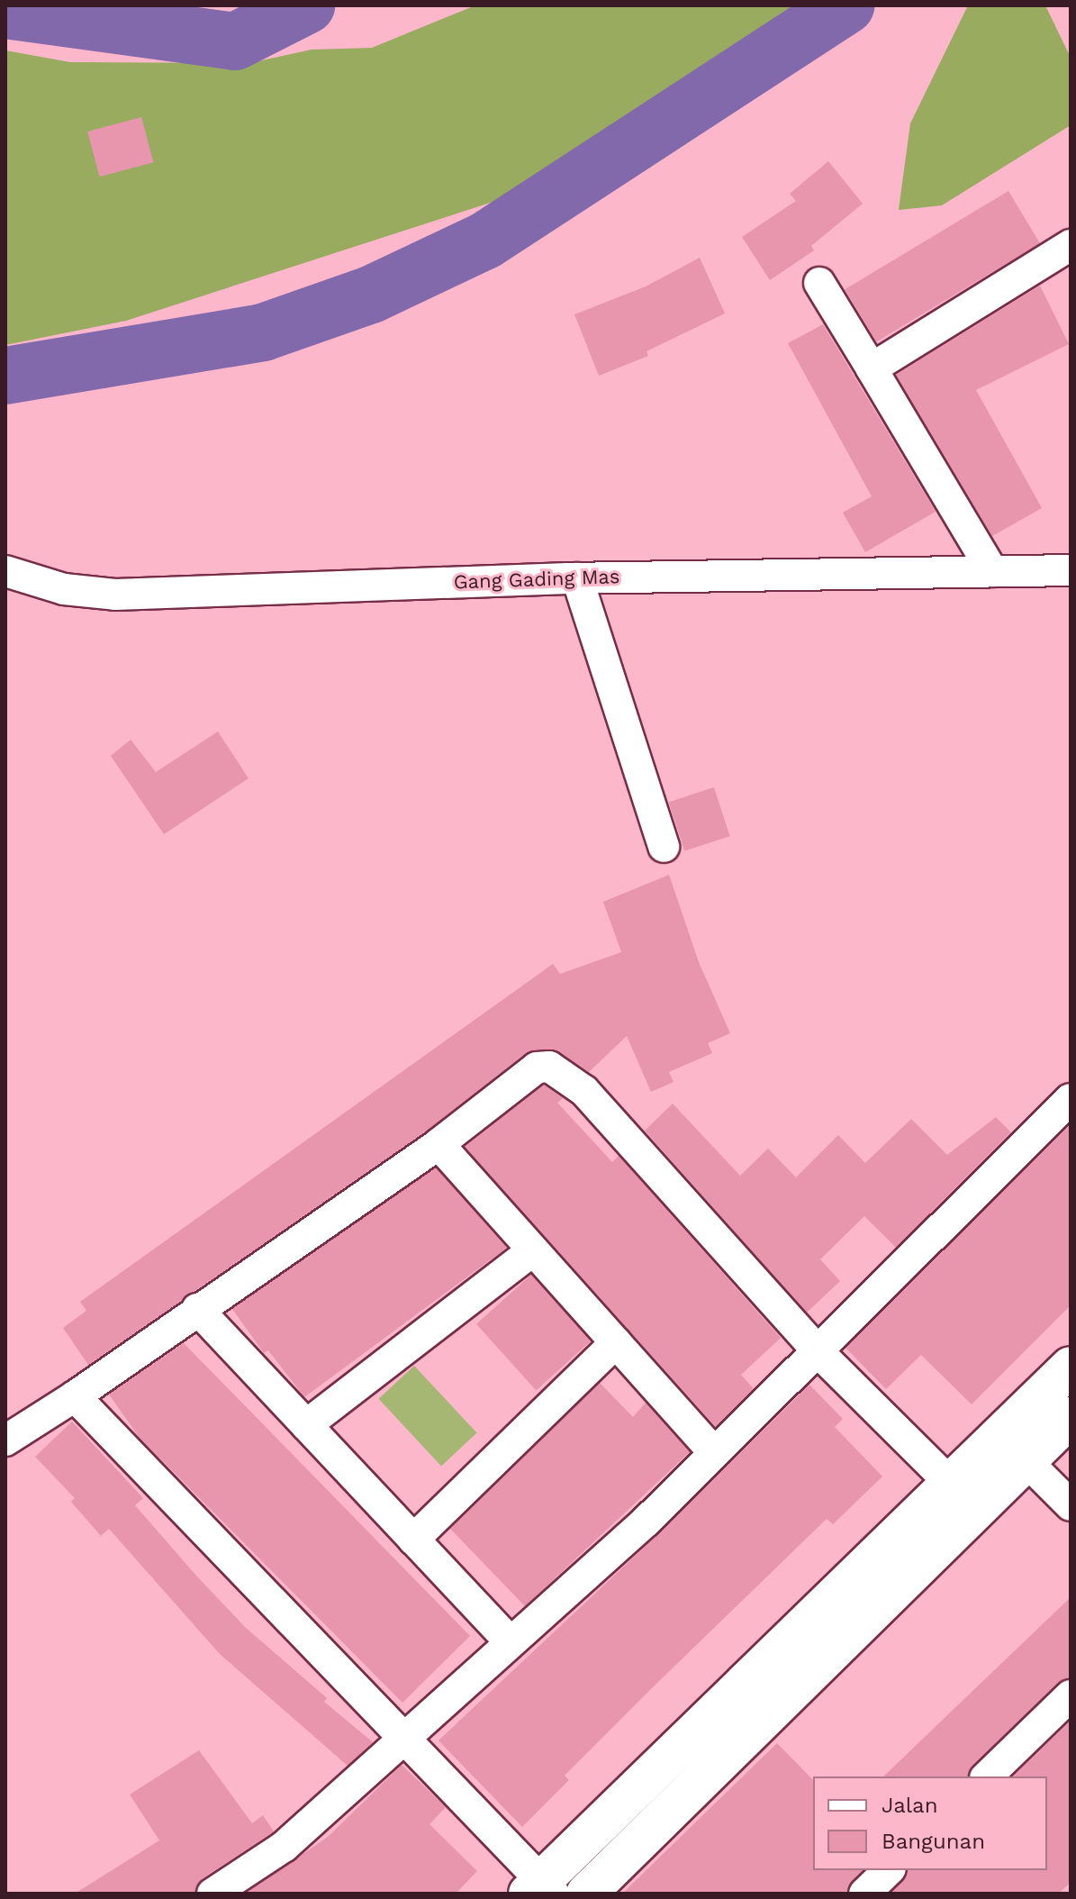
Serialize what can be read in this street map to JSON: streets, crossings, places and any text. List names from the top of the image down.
{
  "streets": {
    "street": ["Gang Gading Mas"]
  },
  "legend": ["Jalan", "Bangunan"]
}
